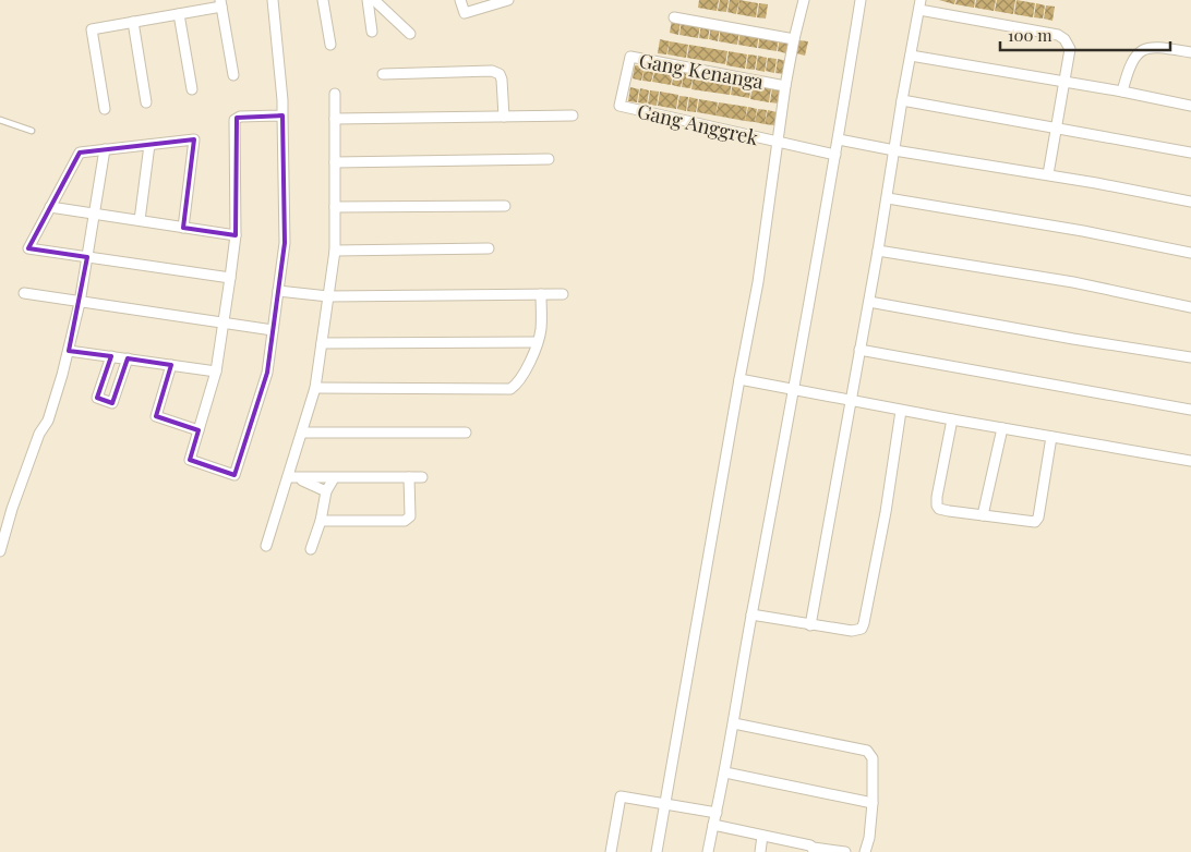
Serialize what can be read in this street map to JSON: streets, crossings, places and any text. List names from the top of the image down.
{
  "streets": {
    "street": ["Gang Kenanga", "Gang Anggrek"]
  },
  "crossings": [
    ["Gang Kenanga", "Gang Anggrek"]
  ],
  "scale_bar": "100 m"
}
